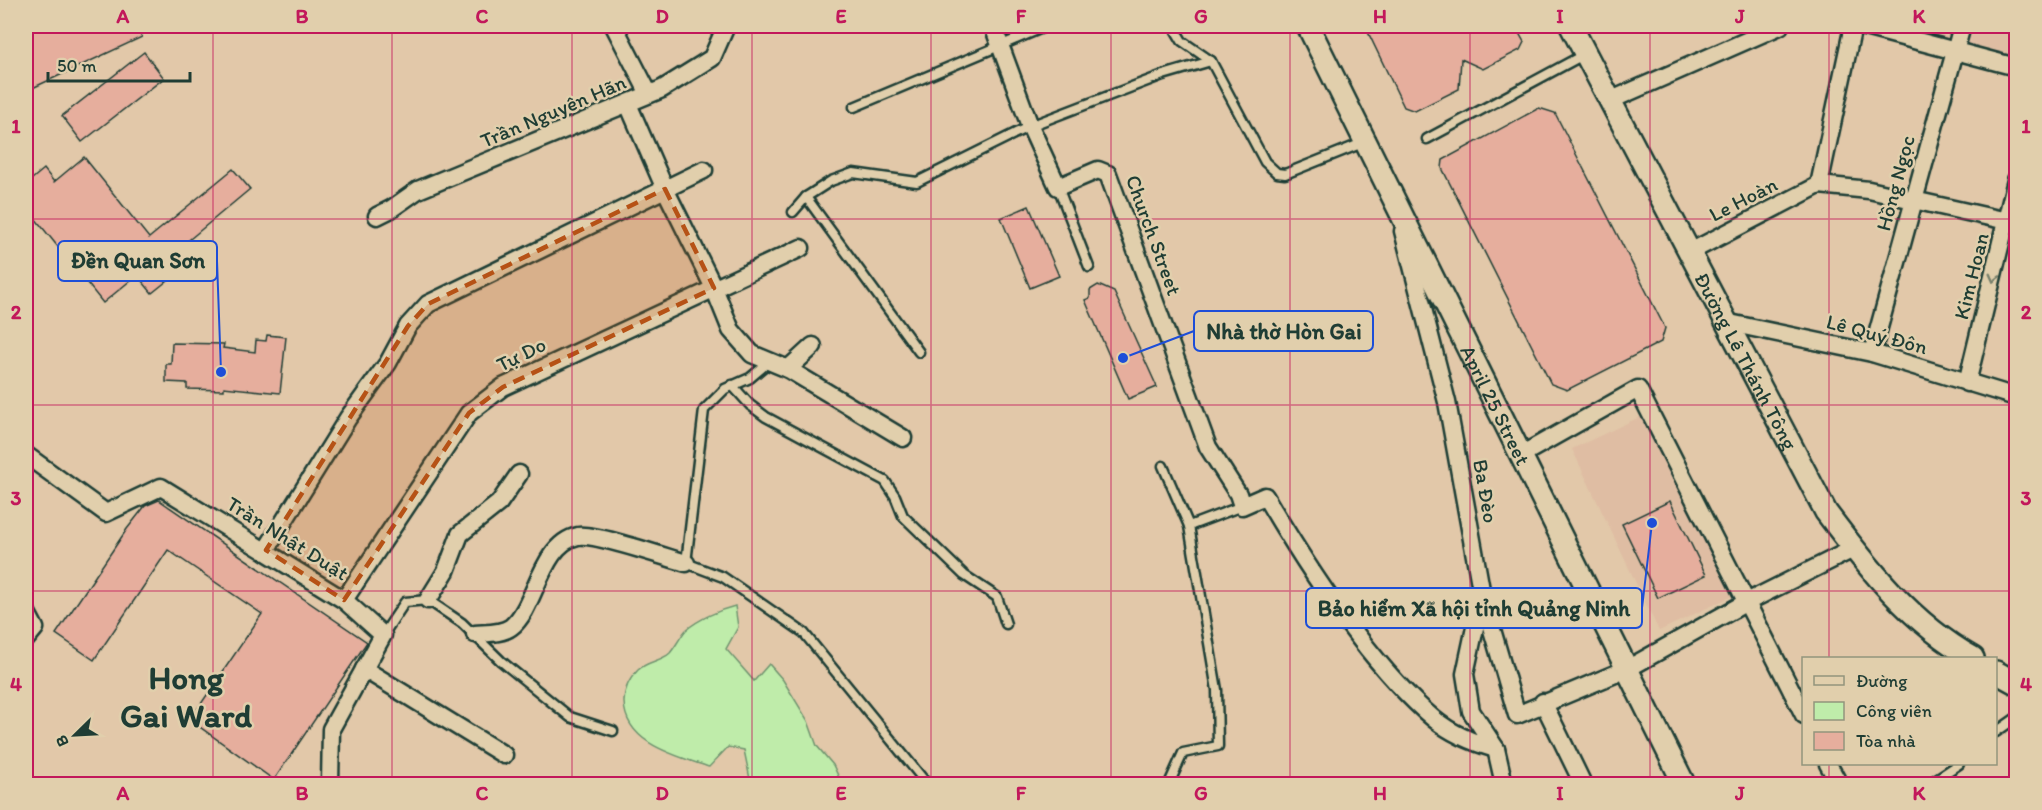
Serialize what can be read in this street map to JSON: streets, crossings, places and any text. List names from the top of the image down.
{
  "streets": {
    "street": [
      "Trần Nguyên Hãn",
      "Hồng Ngọc",
      "Le Hoàn",
      "Church Street",
      "Kim Hoan",
      "Lê Quý Đôn",
      "Tự Do",
      "Đường Lê Thánh Tông",
      "April 25 Street",
      "Ba Đèo",
      "Trần Nhật Duật"
    ]
  },
  "crossings": [
    ["Hồng Ngọc", "Lê Quý Đôn"],
    ["Le Hoàn", "Đường Lê Thánh Tông"],
    ["Kim Hoan", "Lê Quý Đôn"],
    ["Lê Quý Đôn", "Đường Lê Thánh Tông"],
    ["Tự Do", "Trần Nhật Duật"],
    ["April 25 Street", "Ba Đèo"]
  ],
  "one_way": ["Kim Hoan"],
  "districts": ["Hong Gai Ward"],
  "places": ["Nhà thờ Hòn Gai", "Đền Quan Sơn", "Bảo hiểm Xã hội tỉnh Quảng Ninh"],
  "legend": ["Đường", "Công viên", "Tòa nhà"],
  "scale_bar": "50 m",
  "north": "bottom left",
  "grid": {
    "columns": [
      "A",
      "B",
      "C",
      "D",
      "E",
      "F",
      "G",
      "H",
      "I",
      "J",
      "K"
    ],
    "rows": [
      "1",
      "2",
      "3",
      "4"
    ]
  }
}
